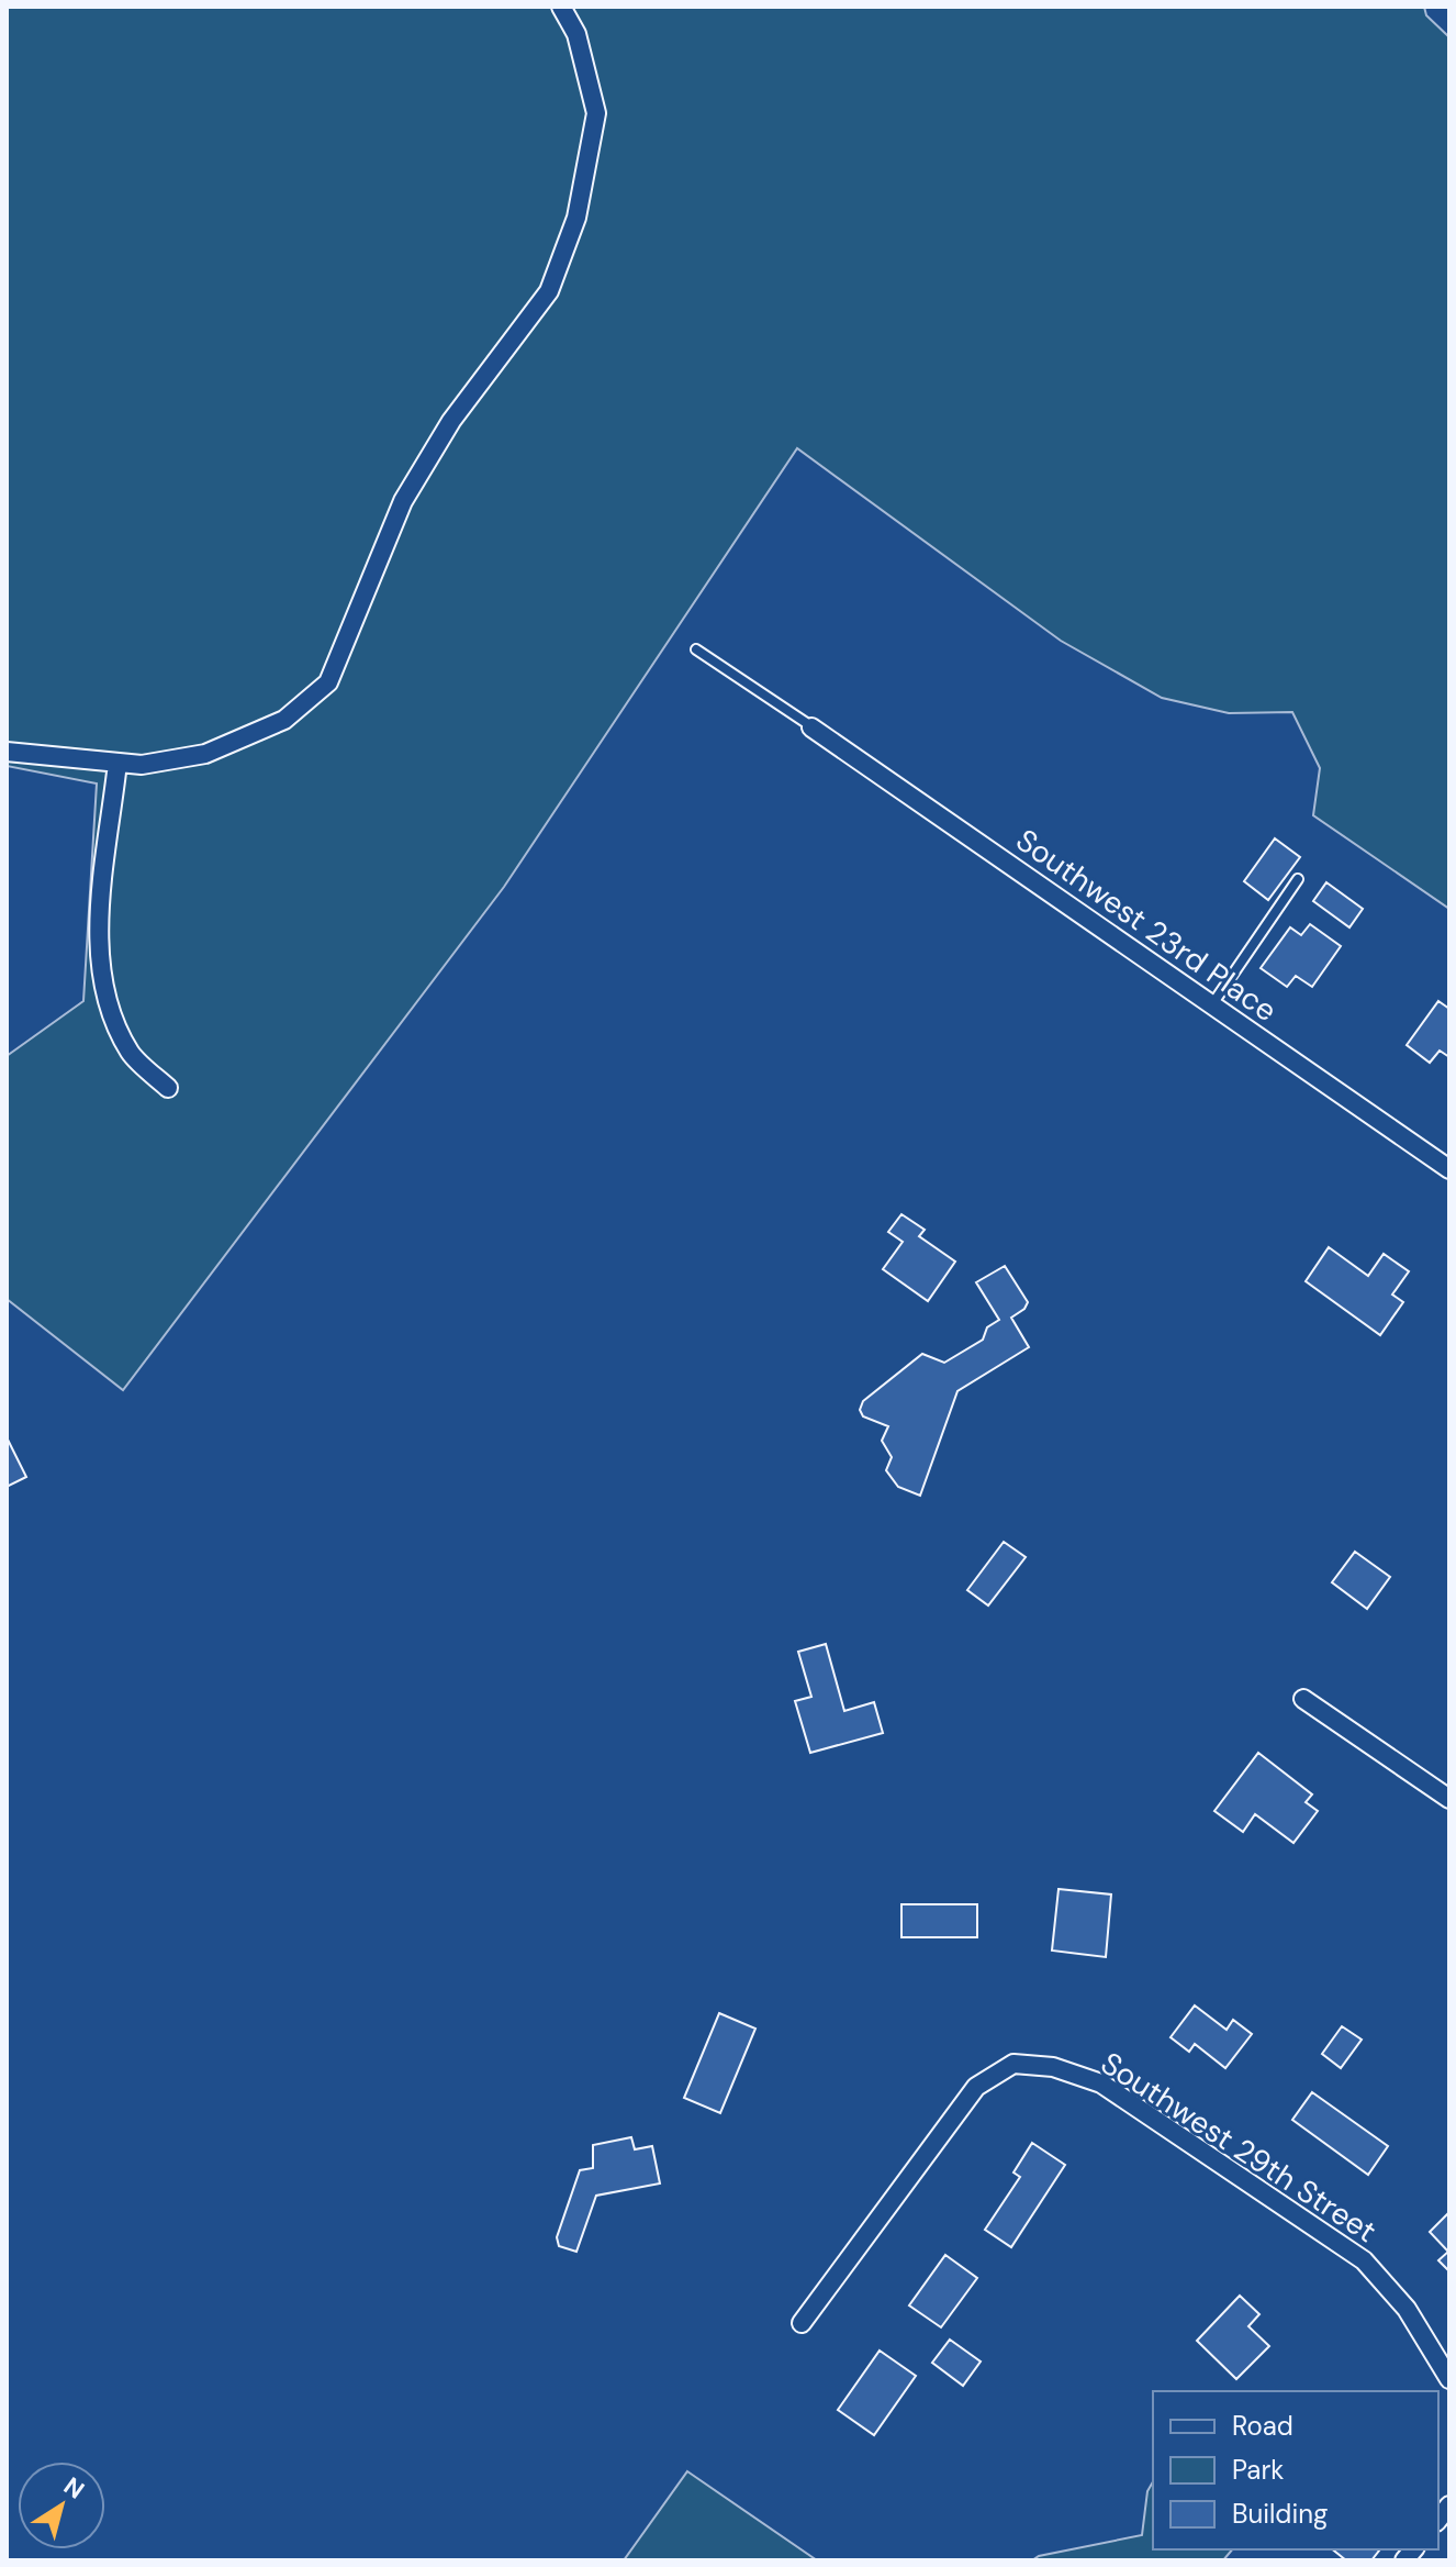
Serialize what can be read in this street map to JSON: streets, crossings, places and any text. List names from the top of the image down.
{
  "streets": {
    "street": ["Southwest 23rd Place", "Southwest 29th Street"]
  },
  "legend": ["Road", "Park", "Building"],
  "north": "top right"
}
